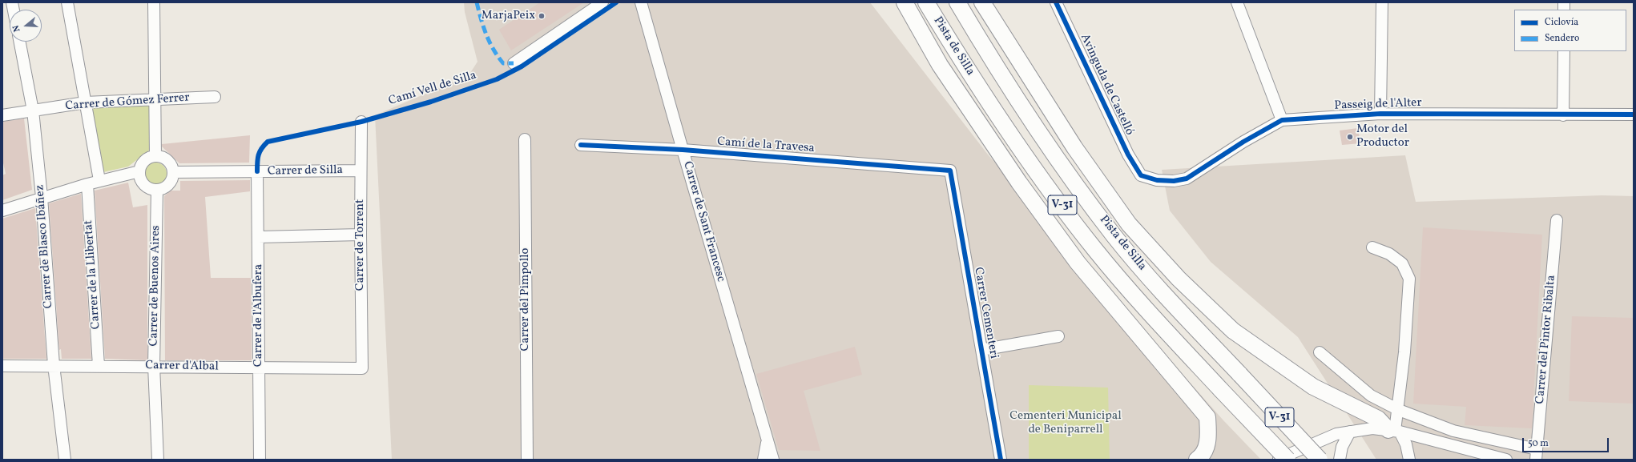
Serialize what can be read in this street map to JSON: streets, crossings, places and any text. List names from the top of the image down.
{
  "streets": {
    "highway": ["Pista de Silla", "V-31"],
    "street": [
      "Avinguda de Castelló",
      "Carrer de Gómez Ferrer",
      "Passeig de l'Alter",
      "Camí de la Travesa",
      "Carrer de Silla",
      "Carrer de Sant Francesc",
      "Carrer de Torrent",
      "Carrer de Blasco Ibáñez",
      "Carrer de la Llibertat",
      "Carrer de Buenos Aires",
      "Carrer del Pimpollo",
      "Carrer Cementeri",
      "Carrer de l'Albufera",
      "Carrer del Pintor Ribalta",
      "Carrer d'Albal"
    ],
    "cycle path": ["Camí Vell de Silla"]
  },
  "crossings": [
    ["Avinguda de Castelló", "Passeig de l'Alter"],
    ["Carrer de Gómez Ferrer", "Carrer de Blasco Ibáñez"],
    ["Camí de la Travesa", "Carrer de Sant Francesc"],
    ["Camí de la Travesa", "Carrer Cementeri"],
    ["Carrer de Silla", "Carrer de Torrent"],
    ["Carrer de Silla", "Carrer de Buenos Aires"],
    ["Carrer de Silla", "Carrer de l'Albufera"],
    ["Carrer de Torrent", "Carrer d'Albal"],
    ["Carrer de Blasco Ibáñez", "Carrer d'Albal"],
    ["Carrer de la Llibertat", "Carrer d'Albal"],
    ["Carrer de Buenos Aires", "Carrer d'Albal"],
    ["Carrer de l'Albufera", "Carrer d'Albal"]
  ],
  "parks": ["Cementeri Municipal de Beniparrell"],
  "places": ["MarjaPeix", "Motor del Productor"],
  "legend": ["Ciclovía", "Sendero"],
  "scale_bar": "50 m",
  "north": "left"
}
